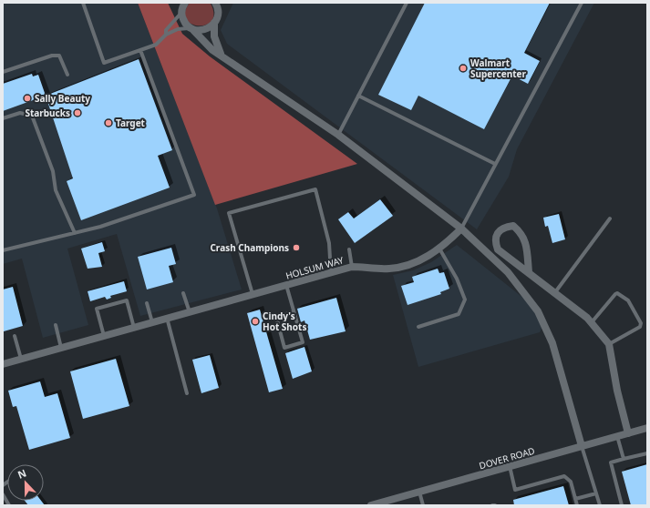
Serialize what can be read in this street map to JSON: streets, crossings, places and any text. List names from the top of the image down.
{
  "streets": {
    "street": ["HOLSUM WAY", "DOVER ROAD"]
  },
  "places": [
    "Walmart Supercenter",
    "Sally Beauty",
    "Starbucks",
    "Target",
    "Crash Champions",
    "Cindy's Hot Shots"
  ],
  "north": "top"
}
